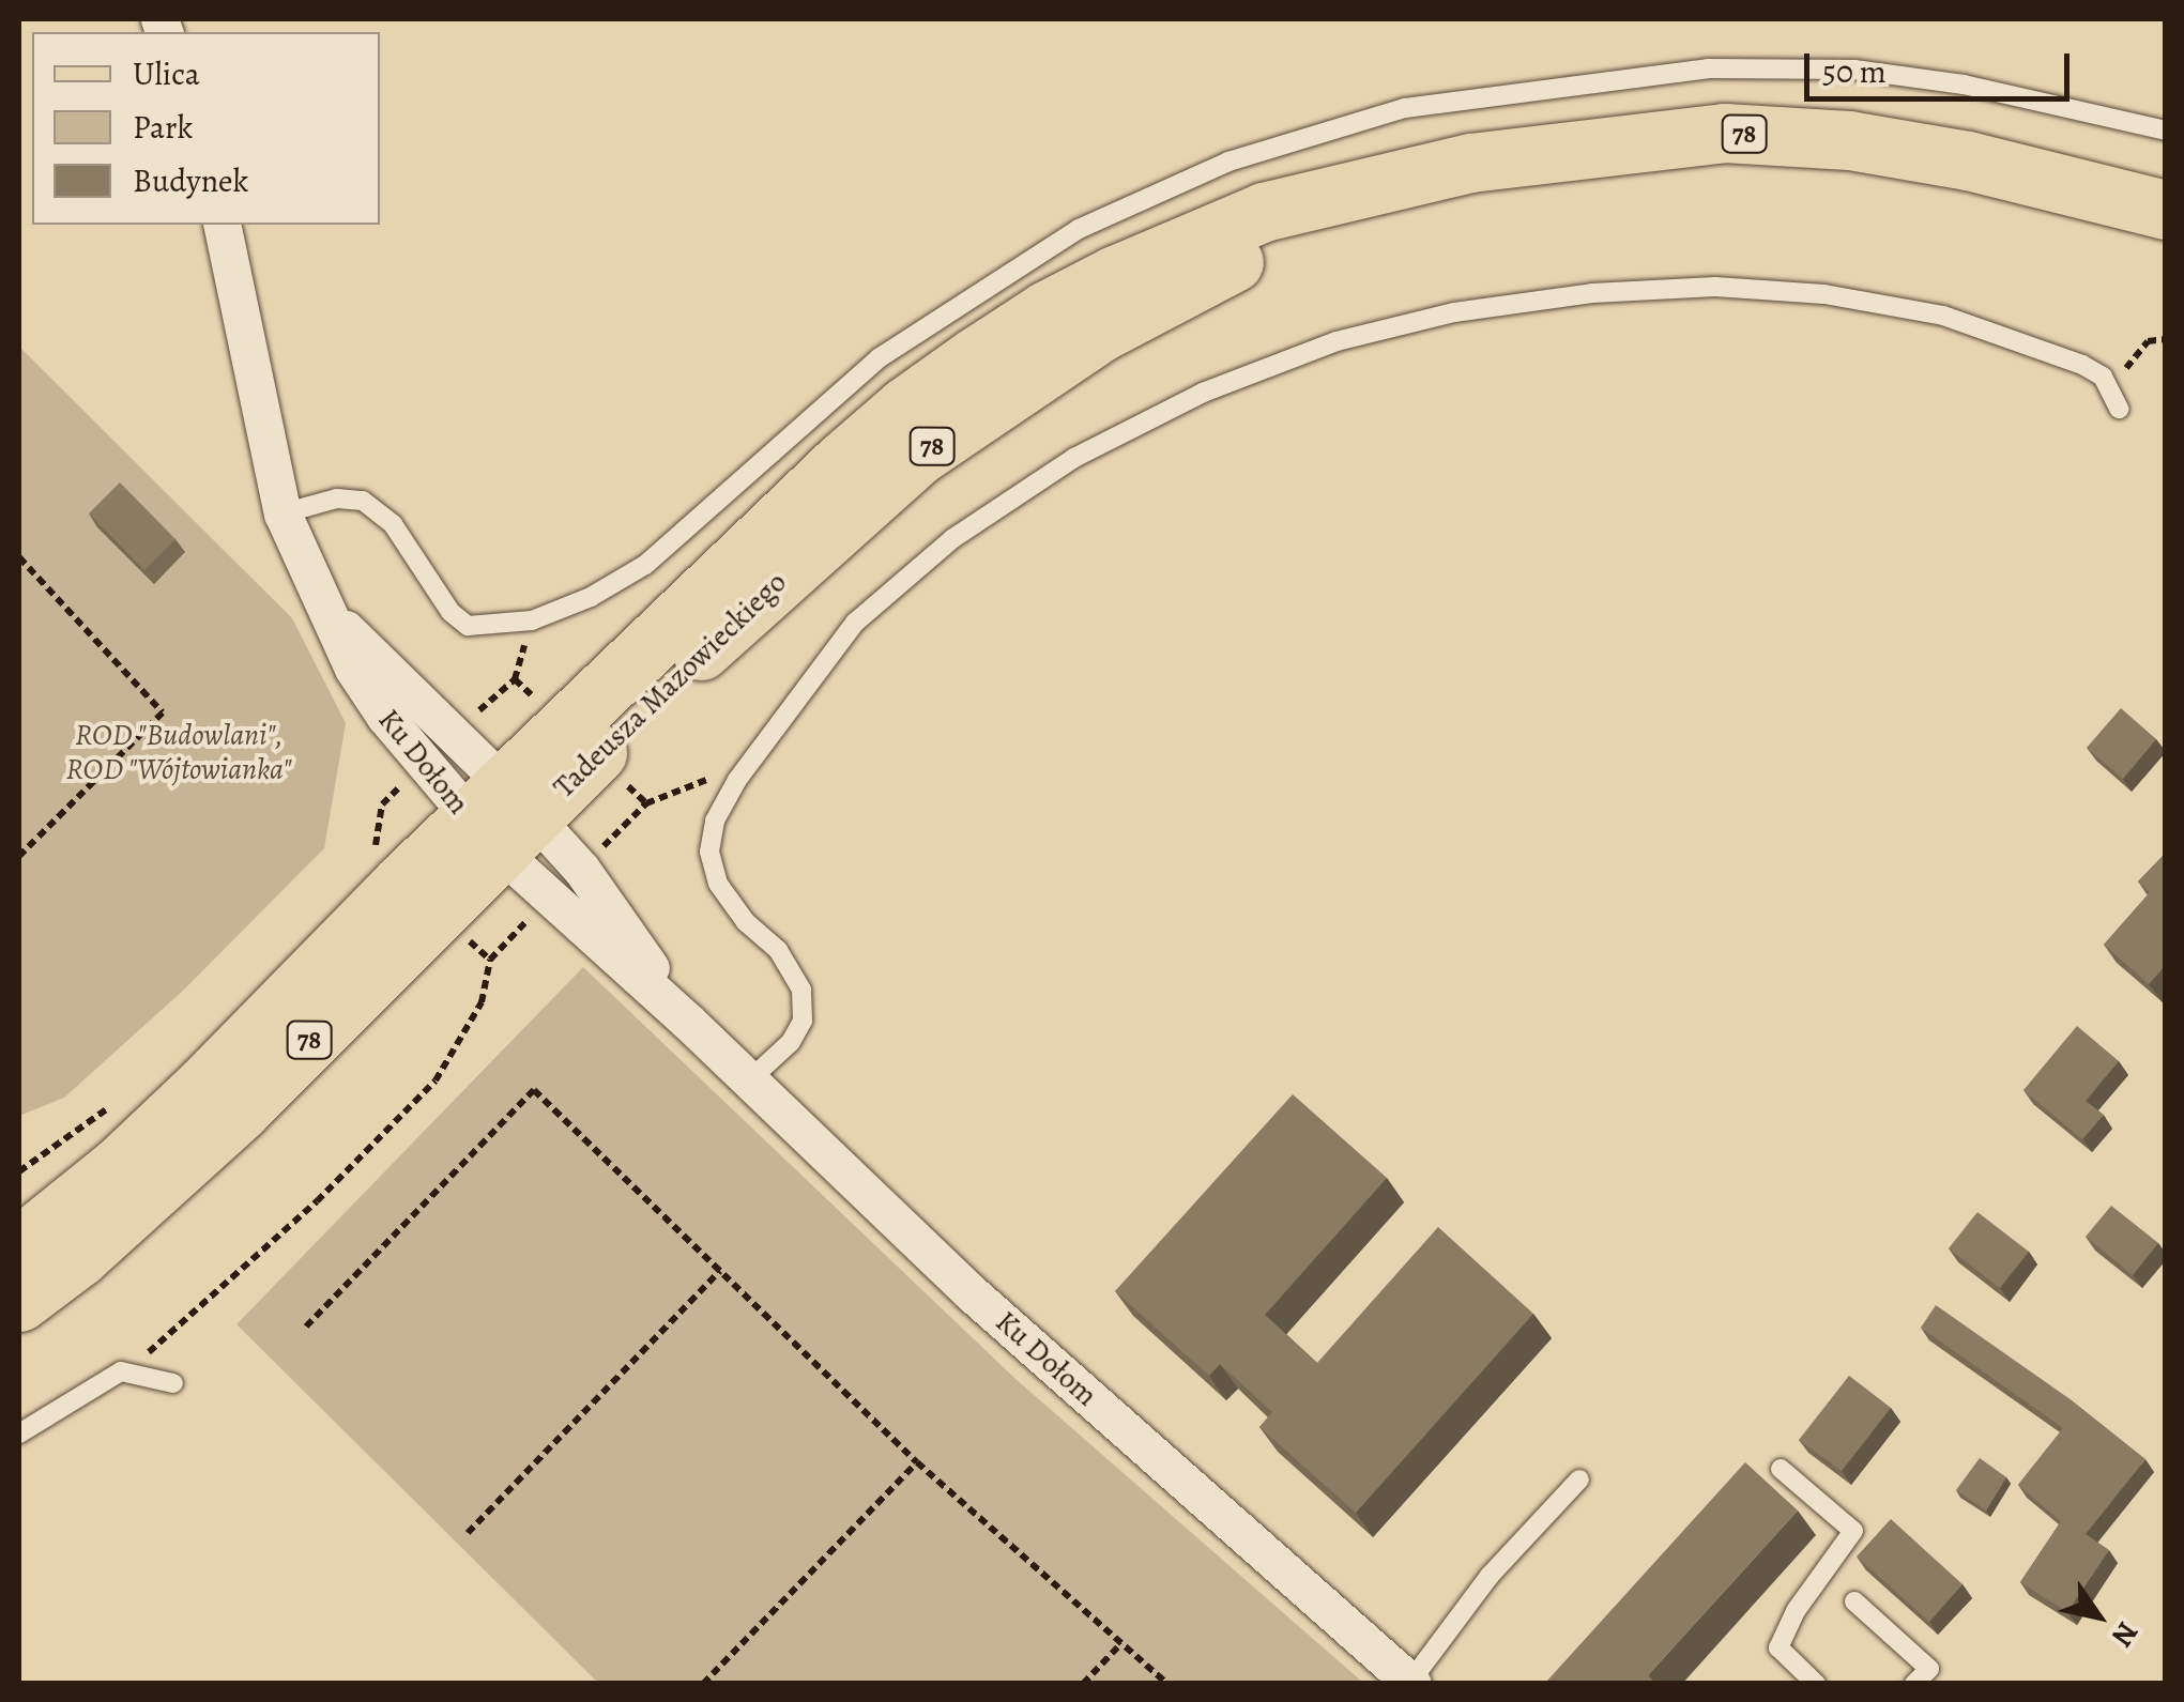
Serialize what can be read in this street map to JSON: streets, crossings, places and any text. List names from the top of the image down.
{
  "streets": {
    "main road": ["78", "Tadeusza Mazowieckiego"],
    "street": ["Ku Dołom"]
  },
  "crossings": [
    ["Tadeusza Mazowieckiego", "Ku Dołom"]
  ],
  "parks": ["ROD \"Budowlani\", ROD \"Wójtowianka\""],
  "legend": ["Ulica", "Park", "Budynek"],
  "scale_bar": "50 m",
  "north": "bottom right"
}
